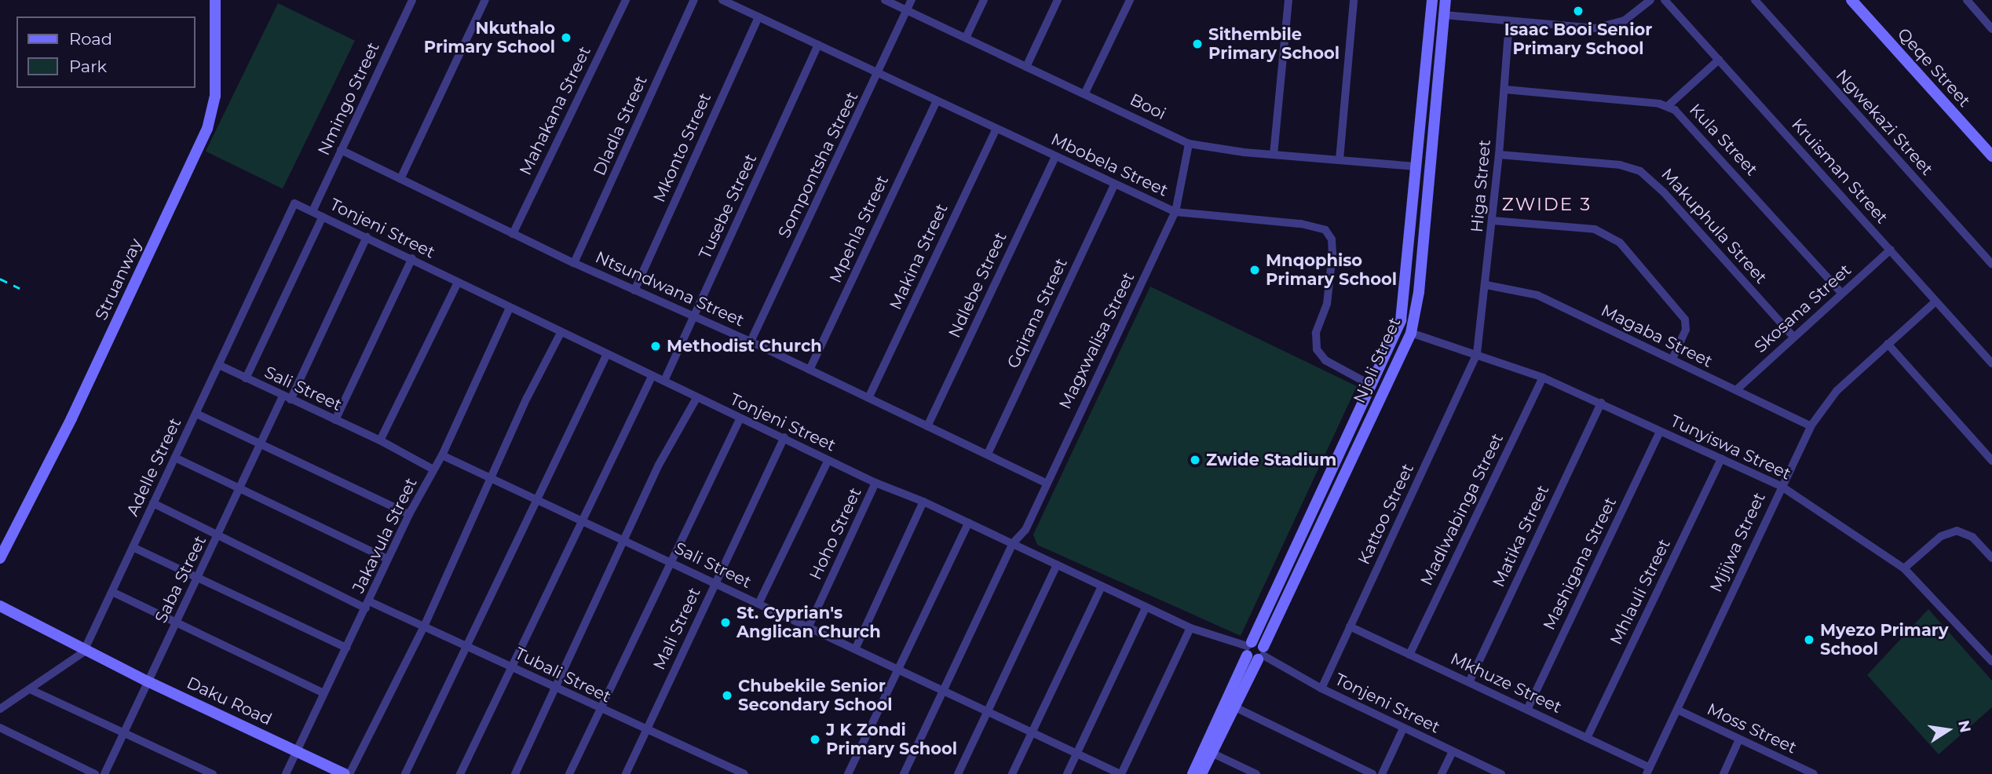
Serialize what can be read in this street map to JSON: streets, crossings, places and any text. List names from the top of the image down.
{
  "streets": {
    "main road": [
      "Qeqe Street",
      "Struanway",
      "Njoli Street",
      "Daku Road"
    ],
    "street": [
      "Nmingo Street",
      "Booi",
      "Mahakana Street",
      "Ngwekazi Street",
      "Dladla Street",
      "Kula Street",
      "Mkonto Street",
      "Sompontsha Street",
      "Mbobela Street",
      "Kruisman Street",
      "Higa Street",
      "Tusebe Street",
      "Makuphula Street",
      "Tonjeni Street",
      "Mpehla Street",
      "Makina Street",
      "Ndlebe Street",
      "Ntsundwana Street",
      "Skosana Street",
      "Gqirana Street",
      "Magaba Street",
      "Magxwalisa Street",
      "Sali Street",
      "Tunyiswa Street",
      "Adelle Street",
      "Madlwabinga Street",
      "Kattoo Street",
      "Hoho Street",
      "Jakavula Street",
      "Matika Street",
      "Mjijwa Street",
      "Mashigana Street",
      "Saba Street",
      "Mhlauli Street",
      "Mali Street",
      "Tubali Street",
      "Mkhuze Street",
      "Moss Street"
    ]
  },
  "crossings": [
    ["Nmingo Street", "Tonjeni Street"],
    ["Nmingo Street", "Ntsundwana Street"],
    ["Booi", "Sompontsha Street"],
    ["Booi", "Magxwalisa Street"],
    ["Booi", "Njoli Street"],
    ["Mahakana Street", "Ntsundwana Street"],
    ["Dladla Street", "Ntsundwana Street"],
    ["Kula Street", "Higa Street"],
    ["Kula Street", "Skosana Street"],
    ["Mkonto Street", "Mbobela Street"],
    ["Mkonto Street", "Ntsundwana Street"],
    ["Sompontsha Street", "Mbobela Street"],
    ["Sompontsha Street", "Ntsundwana Street"],
    ["Mbobela Street", "Tusebe Street"],
    ["Mbobela Street", "Mpehla Street"],
    ["Mbobela Street", "Makina Street"],
    ["Mbobela Street", "Ndlebe Street"],
    ["Mbobela Street", "Gqirana Street"],
    ["Mbobela Street", "Magxwalisa Street"],
    ["Mbobela Street", "Njoli Street"],
    ["Kruisman Street", "Skosana Street"],
    ["Kruisman Street", "Mjijwa Street"],
    ["Higa Street", "Makuphula Street"],
    ["Higa Street", "Magaba Street"],
    ["Higa Street", "Tunyiswa Street"],
    ["Higa Street", "Kattoo Street"],
    ["Tusebe Street", "Tonjeni Street"],
    ["Tusebe Street", "Ntsundwana Street"],
    ["Makuphula Street", "Skosana Street"],
    ["Tonjeni Street", "Magxwalisa Street"],
    ["Tonjeni Street", "Njoli Street"],
    ["Tonjeni Street", "Adelle Street"],
    ["Tonjeni Street", "Kattoo Street"],
    ["Tonjeni Street", "Hoho Street"],
    ["Tonjeni Street", "Jakavula Street"],
    ["Tonjeni Street", "Saba Street"],
    ["Tonjeni Street", "Mali Street"],
    ["Mpehla Street", "Ntsundwana Street"],
    ["Makina Street", "Ntsundwana Street"],
    ["Ndlebe Street", "Ntsundwana Street"],
    ["Ntsundwana Street", "Gqirana Street"],
    ["Ntsundwana Street", "Magxwalisa Street"],
    ["Skosana Street", "Magaba Street"],
    ["Magaba Street", "Mjijwa Street"],
    ["Magxwalisa Street", "Sali Street"],
    ["Njoli Street", "Tunyiswa Street"],
    ["Sali Street", "Adelle Street"],
    ["Sali Street", "Hoho Street"],
    ["Sali Street", "Jakavula Street"],
    ["Sali Street", "Saba Street"],
    ["Sali Street", "Mali Street"],
    ["Tunyiswa Street", "Madlwabinga Street"],
    ["Tunyiswa Street", "Kattoo Street"],
    ["Tunyiswa Street", "Matika Street"],
    ["Tunyiswa Street", "Mjijwa Street"],
    ["Tunyiswa Street", "Mashigana Street"],
    ["Tunyiswa Street", "Mhlauli Street"],
    ["Adelle Street", "Tubali Street"],
    ["Adelle Street", "Daku Road"],
    ["Madlwabinga Street", "Mkhuze Street"],
    ["Kattoo Street", "Mkhuze Street"],
    ["Jakavula Street", "Tubali Street"],
    ["Jakavula Street", "Daku Road"],
    ["Matika Street", "Mkhuze Street"],
    ["Mjijwa Street", "Mkhuze Street"],
    ["Mjijwa Street", "Moss Street"],
    ["Mashigana Street", "Mkhuze Street"],
    ["Saba Street", "Tubali Street"],
    ["Saba Street", "Daku Road"],
    ["Mhlauli Street", "Mkhuze Street"],
    ["Mali Street", "Tubali Street"]
  ],
  "districts": ["ZWIDE 3"],
  "places": [
    "Isaac Booi Senior Primary School",
    "Nkuthalo Primary School",
    "Sithembile Primary School",
    "Mnqophiso Primary School",
    "Methodist Church",
    "Zwide Stadium",
    "St. Cyprian's Anglican Church",
    "Myezo Primary School",
    "Chubekile Senior Secondary School",
    "J K Zondi Primary School"
  ],
  "legend": ["Road", "Park"],
  "north": "right"
}
